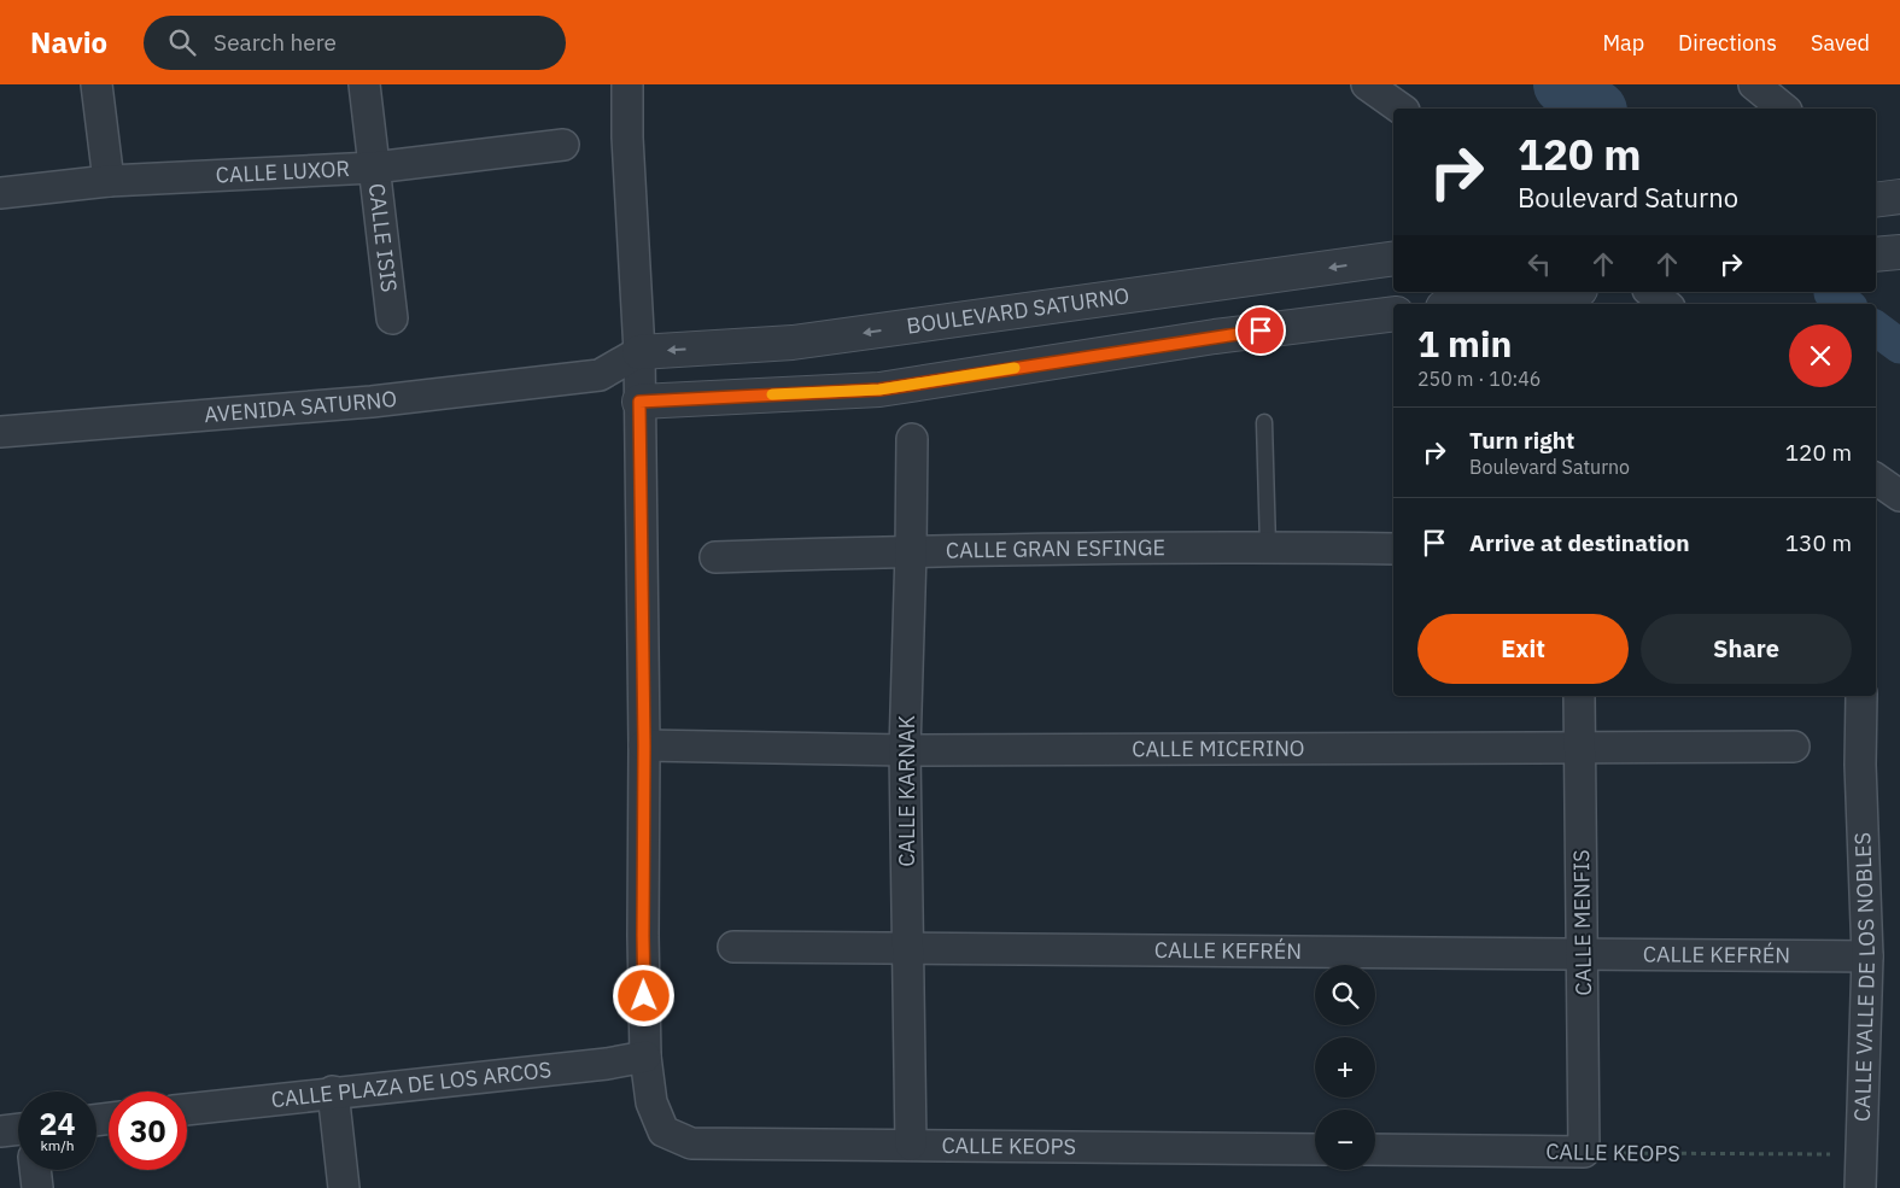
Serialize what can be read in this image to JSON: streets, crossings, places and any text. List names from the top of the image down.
{
  "streets": {
    "street": [
      "CALLE LUXOR",
      "CALLE ISIS",
      "BOULEVARD SATURNO",
      "AVENIDA SATURNO",
      "CALLE GRAN ESFINGE",
      "CALLE MICERINO",
      "CALLE KARNAK",
      "CALLE MENFIS",
      "CALLE KEFRÉN",
      "CALLE VALLE DE LOS NOBLES",
      "CALLE PLAZA DE LOS ARCOS",
      "CALLE KEOPS"
    ]
  },
  "crossings": [
    ["CALLE LUXOR", "CALLE ISIS"],
    ["BOULEVARD SATURNO", "AVENIDA SATURNO"],
    ["CALLE GRAN ESFINGE", "CALLE KARNAK"],
    ["CALLE MICERINO", "CALLE KARNAK"],
    ["CALLE MICERINO", "CALLE MENFIS"],
    ["CALLE KARNAK", "CALLE KEFRÉN"],
    ["CALLE KARNAK", "CALLE KEOPS"],
    ["CALLE MENFIS", "CALLE KEFRÉN"],
    ["CALLE MENFIS", "CALLE KEOPS"],
    ["CALLE KEFRÉN", "CALLE VALLE DE LOS NOBLES"],
    ["CALLE VALLE DE LOS NOBLES", "CALLE KEOPS"],
    ["CALLE PLAZA DE LOS ARCOS", "CALLE KEOPS"]
  ],
  "page": {
    "header": "Navio",
    "search": "Search here",
    "nav": ["Map", "Directions", "Saved"],
    "turn": ["120 m", "Boulevard Saturno"],
    "heading": ["1 min", "250 m · 10:46"],
    "list": [
      {
        "name": "Turn right",
        "note": "Boulevard Saturno",
        "value": "120 m"
      },
      {
        "name": "Arrive at destination",
        "value": "130 m"
      }
    ],
    "buttons": ["Exit", "Share"],
    "map_buttons": ["+", "−"],
    "speed": "24 km/h",
    "limit": "30"
  }
}
